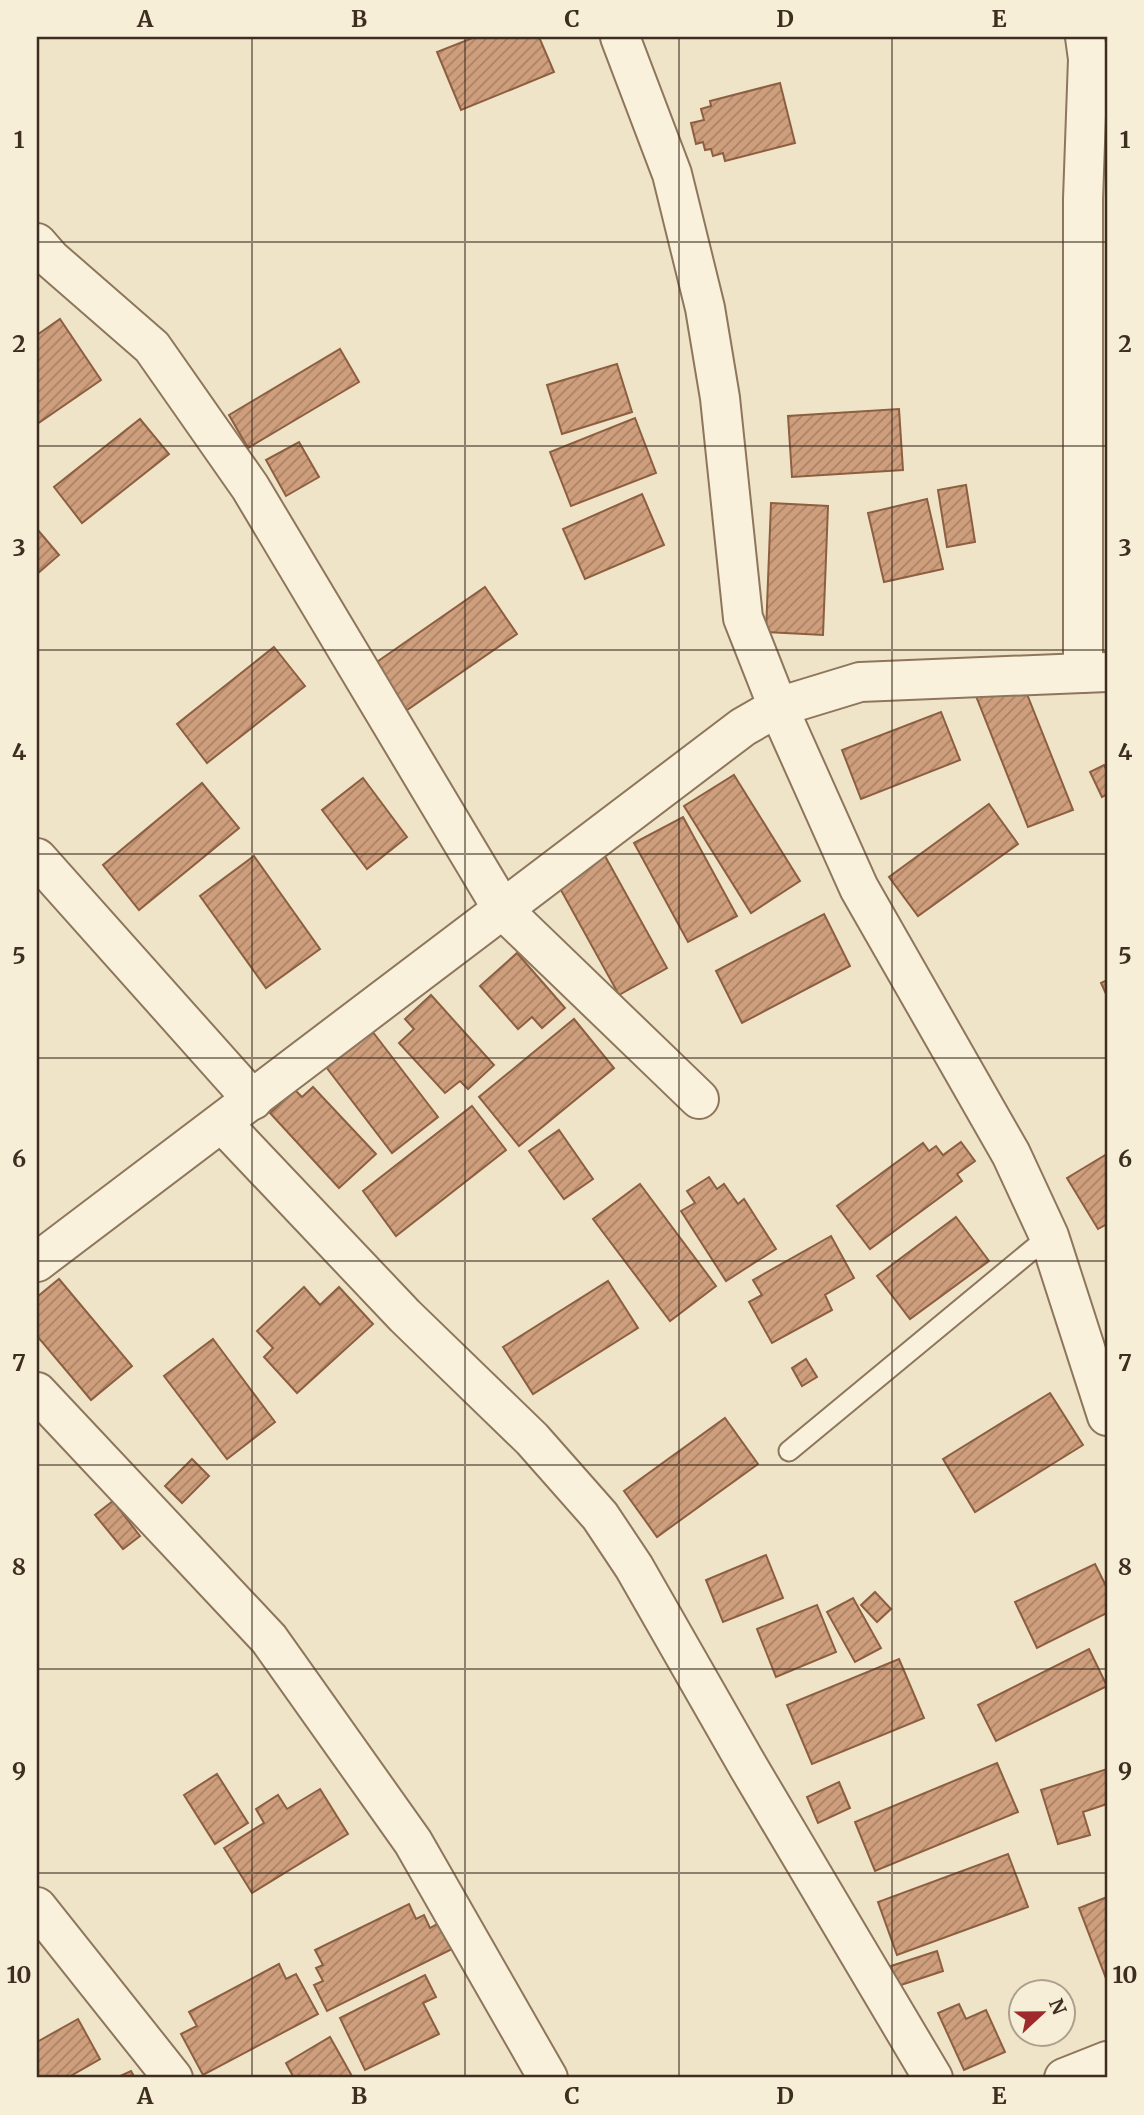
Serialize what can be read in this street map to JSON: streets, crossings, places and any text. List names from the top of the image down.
{
  "north": "right",
  "grid": {
    "columns": [
      "A",
      "B",
      "C",
      "D",
      "E"
    ],
    "rows": [
      "1",
      "2",
      "3",
      "4",
      "5",
      "6",
      "7",
      "8",
      "9",
      "10"
    ]
  }
}
